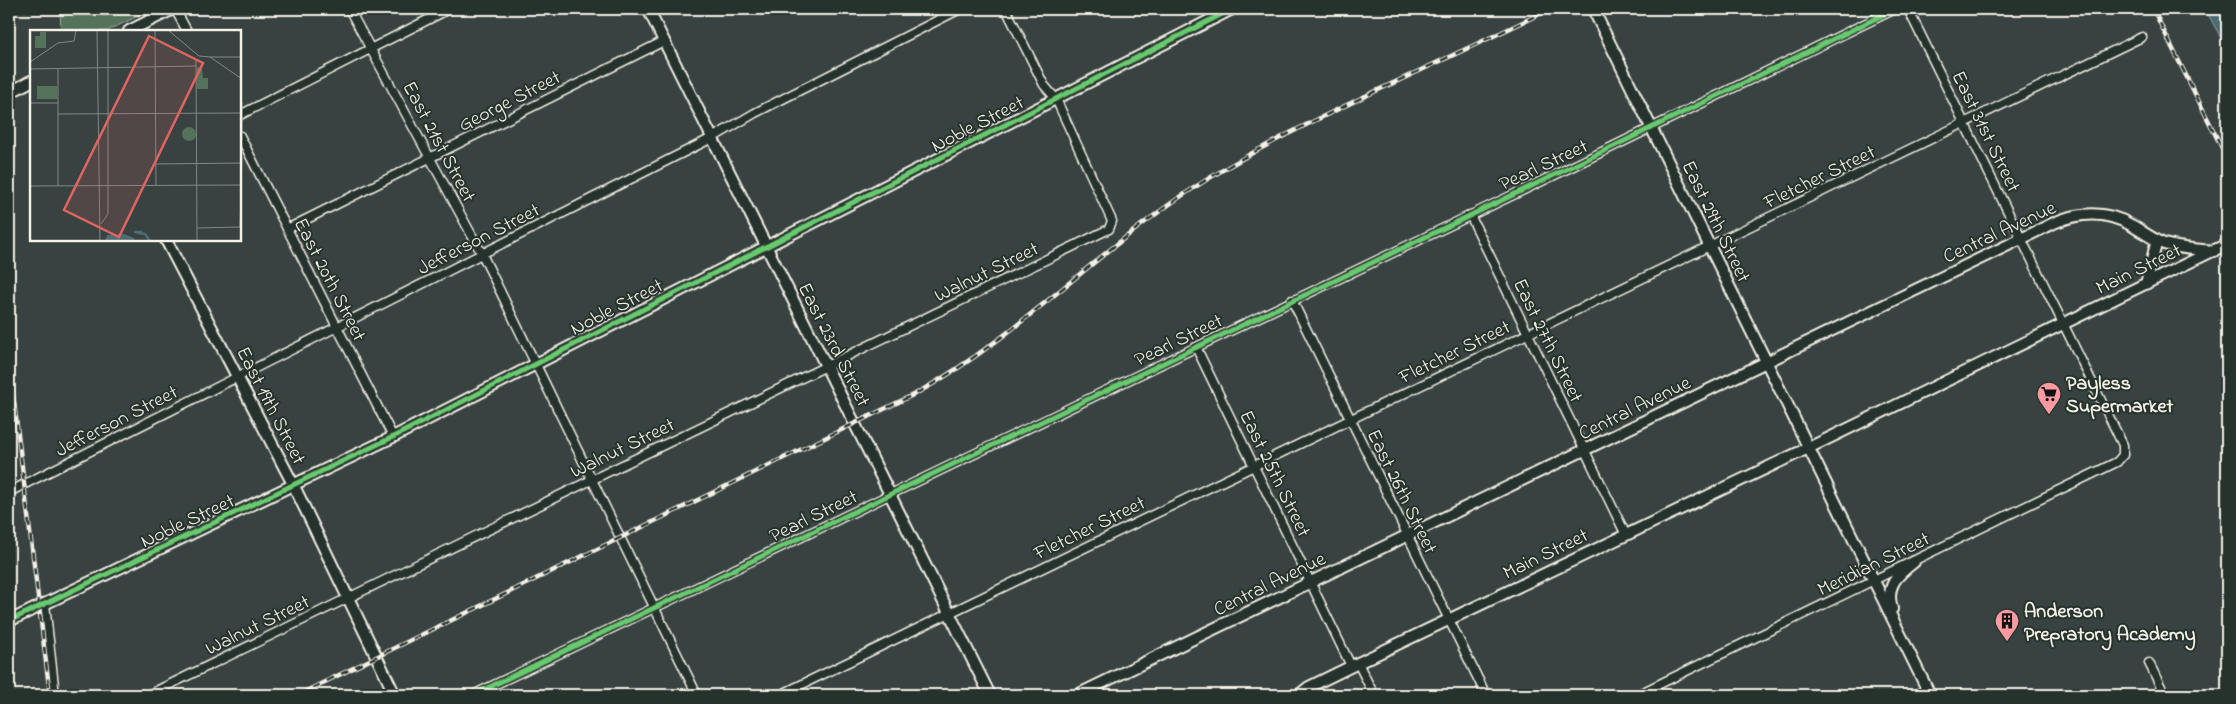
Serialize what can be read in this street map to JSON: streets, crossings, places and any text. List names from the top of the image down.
{
  "streets": {
    "street": [
      "George Street",
      "Noble Street",
      "East 31st Street",
      "East 21st Street",
      "Pearl Street",
      "Fletcher Street",
      "East 29th Street",
      "Central Avenue",
      "Jefferson Street",
      "Main Street",
      "Walnut Street",
      "East 20th Street",
      "East 27th Street",
      "East 23rd Street",
      "East 19th Street",
      "East 25th Street",
      "East 26th Street",
      "Meridian Street"
    ]
  },
  "crossings": [
    ["George Street", "East 21st Street"],
    ["George Street", "East 20th Street"],
    ["George Street", "East 23rd Street"],
    ["Noble Street", "East 21st Street"],
    ["Noble Street", "Walnut Street"],
    ["Noble Street", "East 20th Street"],
    ["Noble Street", "East 23rd Street"],
    ["Noble Street", "East 19th Street"],
    ["East 31st Street", "Fletcher Street"],
    ["East 31st Street", "Central Avenue"],
    ["East 31st Street", "Main Street"],
    ["East 31st Street", "Meridian Street"],
    ["East 21st Street", "Pearl Street"],
    ["East 21st Street", "Jefferson Street"],
    ["East 21st Street", "Walnut Street"],
    ["Pearl Street", "East 29th Street"],
    ["Pearl Street", "East 27th Street"],
    ["Pearl Street", "East 23rd Street"],
    ["Pearl Street", "East 25th Street"],
    ["Pearl Street", "East 26th Street"],
    ["Fletcher Street", "East 29th Street"],
    ["Fletcher Street", "East 27th Street"],
    ["Fletcher Street", "East 23rd Street"],
    ["Fletcher Street", "East 25th Street"],
    ["Fletcher Street", "East 26th Street"],
    ["East 29th Street", "Central Avenue"],
    ["East 29th Street", "Main Street"],
    ["East 29th Street", "Meridian Street"],
    ["Central Avenue", "Main Street"],
    ["Central Avenue", "East 27th Street"],
    ["Central Avenue", "East 25th Street"],
    ["Central Avenue", "East 26th Street"],
    ["Jefferson Street", "East 20th Street"],
    ["Jefferson Street", "East 23rd Street"],
    ["Jefferson Street", "East 19th Street"],
    ["Main Street", "East 27th Street"],
    ["Main Street", "East 25th Street"],
    ["Main Street", "East 26th Street"],
    ["Walnut Street", "East 23rd Street"],
    ["Walnut Street", "East 19th Street"]
  ],
  "places": {
    "supermarket": ["Payless Supermarket"],
    "building": ["Anderson Prepratory Academy"]
  }
}
